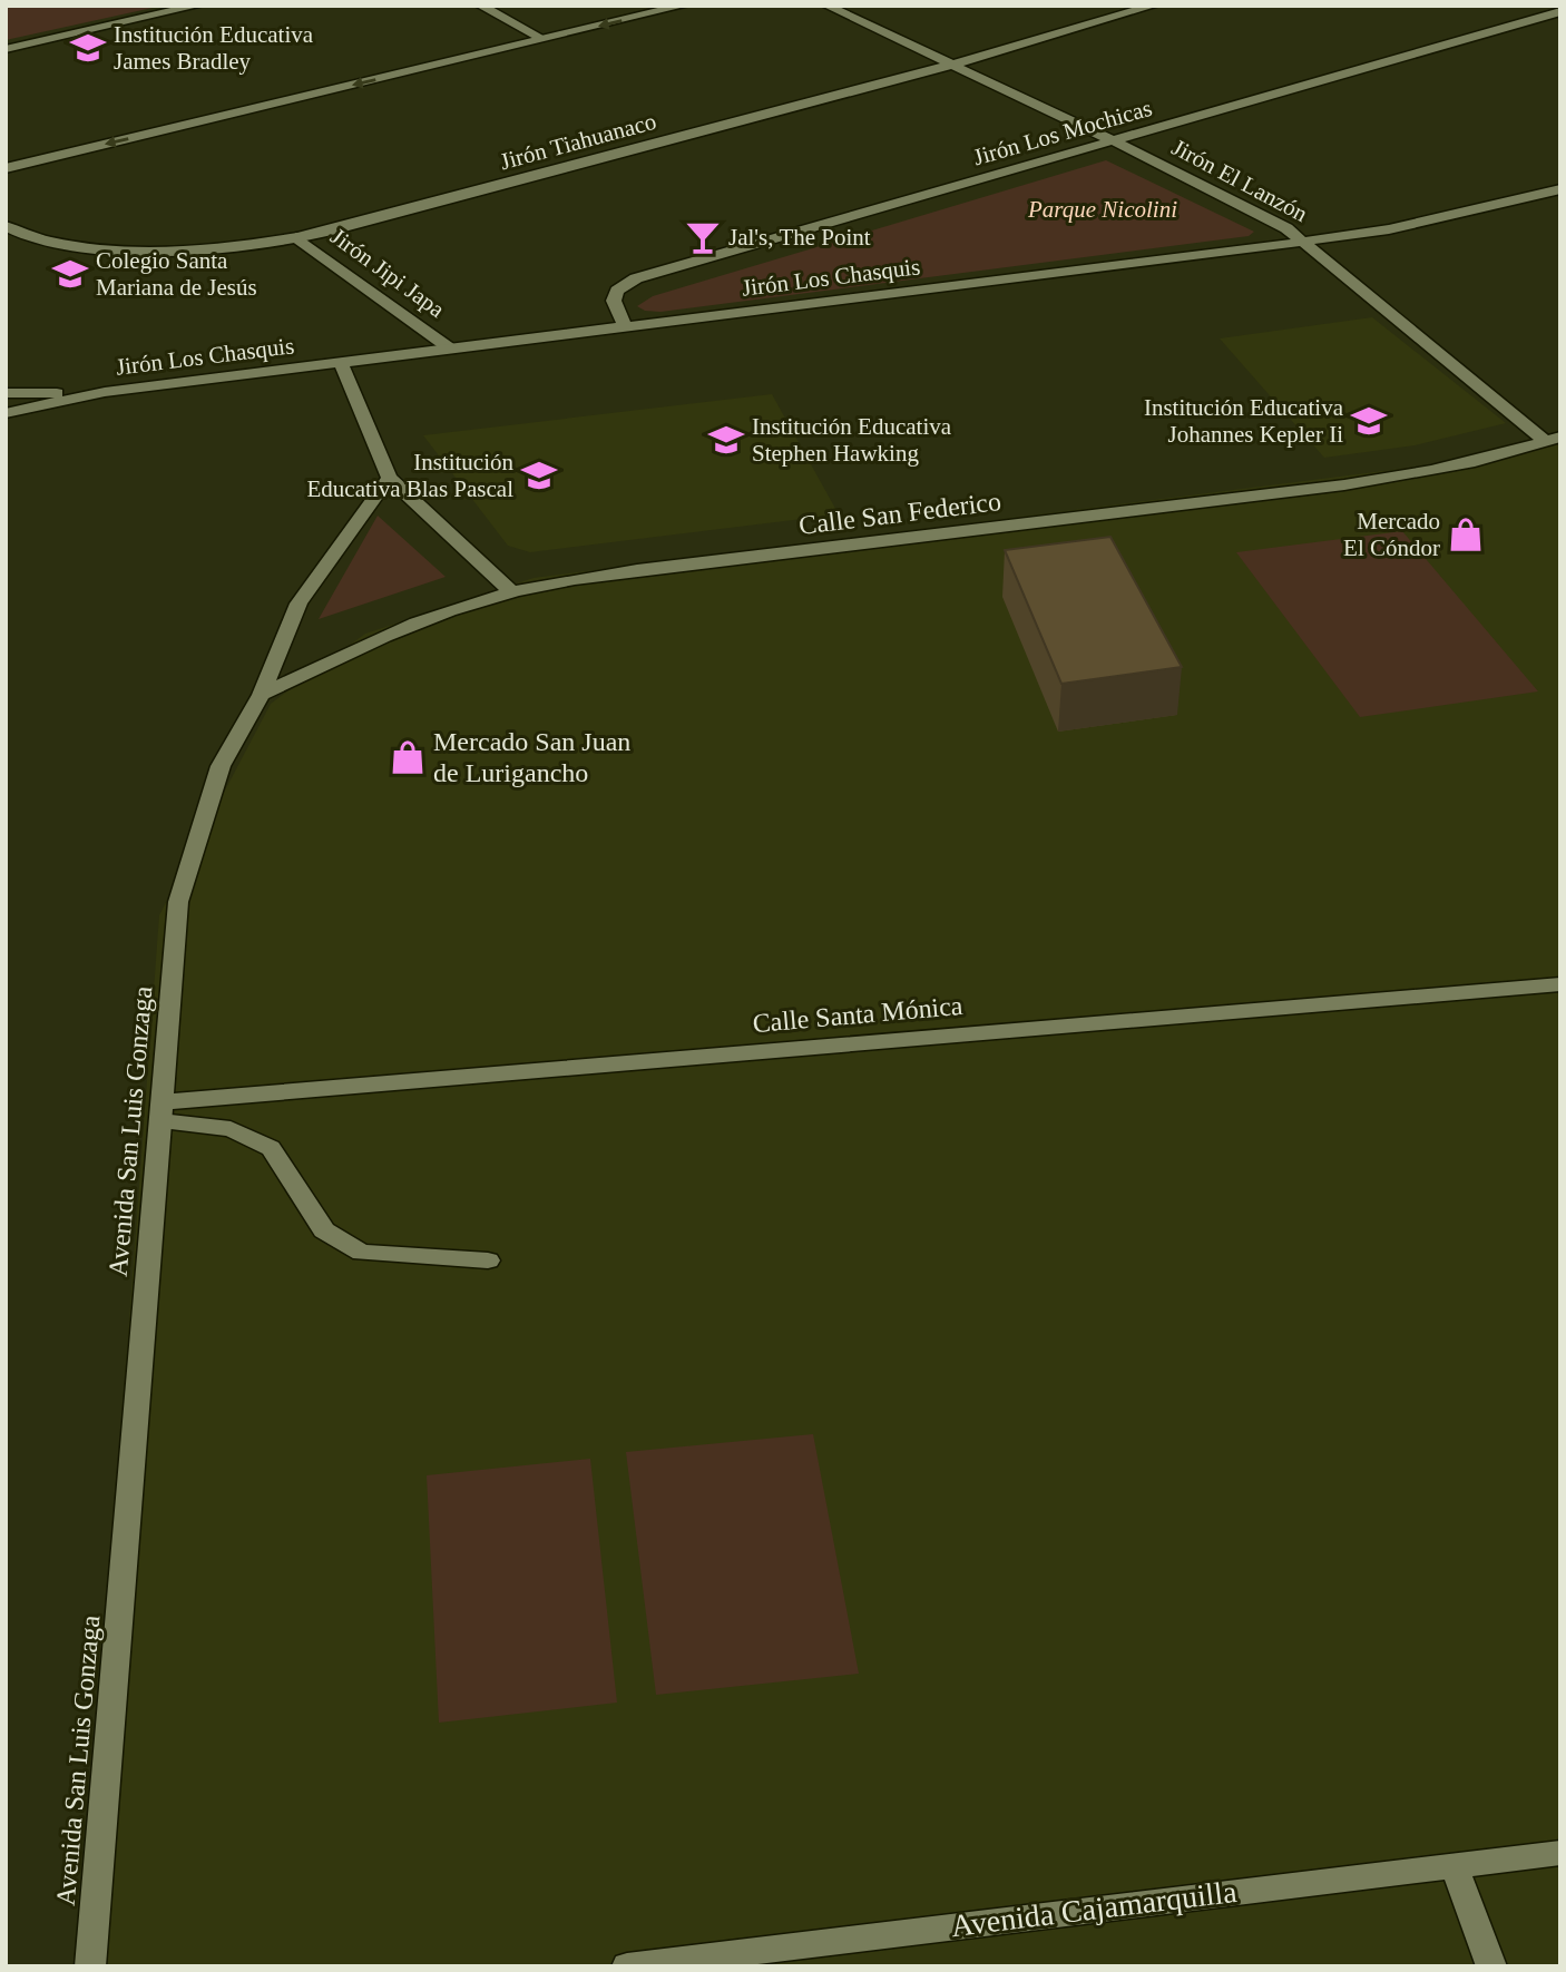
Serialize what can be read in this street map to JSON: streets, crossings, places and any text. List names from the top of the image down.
{
  "streets": {
    "street": [
      "Jirón Los Mochicas",
      "Jirón Tiahuanaco",
      "Jirón El Lanzón",
      "Jirón Jipi Japa",
      "Jirón Los Chasquis",
      "Calle San Federico",
      "Calle Santa Mónica",
      "Avenida San Luis Gonzaga",
      "Avenida Cajamarquilla"
    ]
  },
  "crossings": [
    ["Jirón Los Mochicas", "Jirón El Lanzón"],
    ["Jirón Los Mochicas", "Jirón Los Chasquis"],
    ["Jirón Tiahuanaco", "Jirón El Lanzón"],
    ["Jirón Tiahuanaco", "Jirón Jipi Japa"],
    ["Jirón El Lanzón", "Jirón Los Chasquis"],
    ["Jirón El Lanzón", "Calle San Federico"],
    ["Jirón Jipi Japa", "Jirón Los Chasquis"],
    ["Calle San Federico", "Avenida San Luis Gonzaga"],
    ["Calle Santa Mónica", "Avenida San Luis Gonzaga"]
  ],
  "parks": ["Parque Nicolini"],
  "places": {
    "school or university": [
      "Institución Educativa James Bradley",
      "Colegio Santa Mariana de Jesús",
      "Institución Educativa Johannes Kepler Ii",
      "Institución Educativa Stephen Hawking",
      "Institución Educativa Blas Pascal"
    ],
    "bar": ["Jal's, The Point"],
    "shop": ["Mercado El Cóndor", "Mercado San Juan de Lurigancho"]
  }
}
